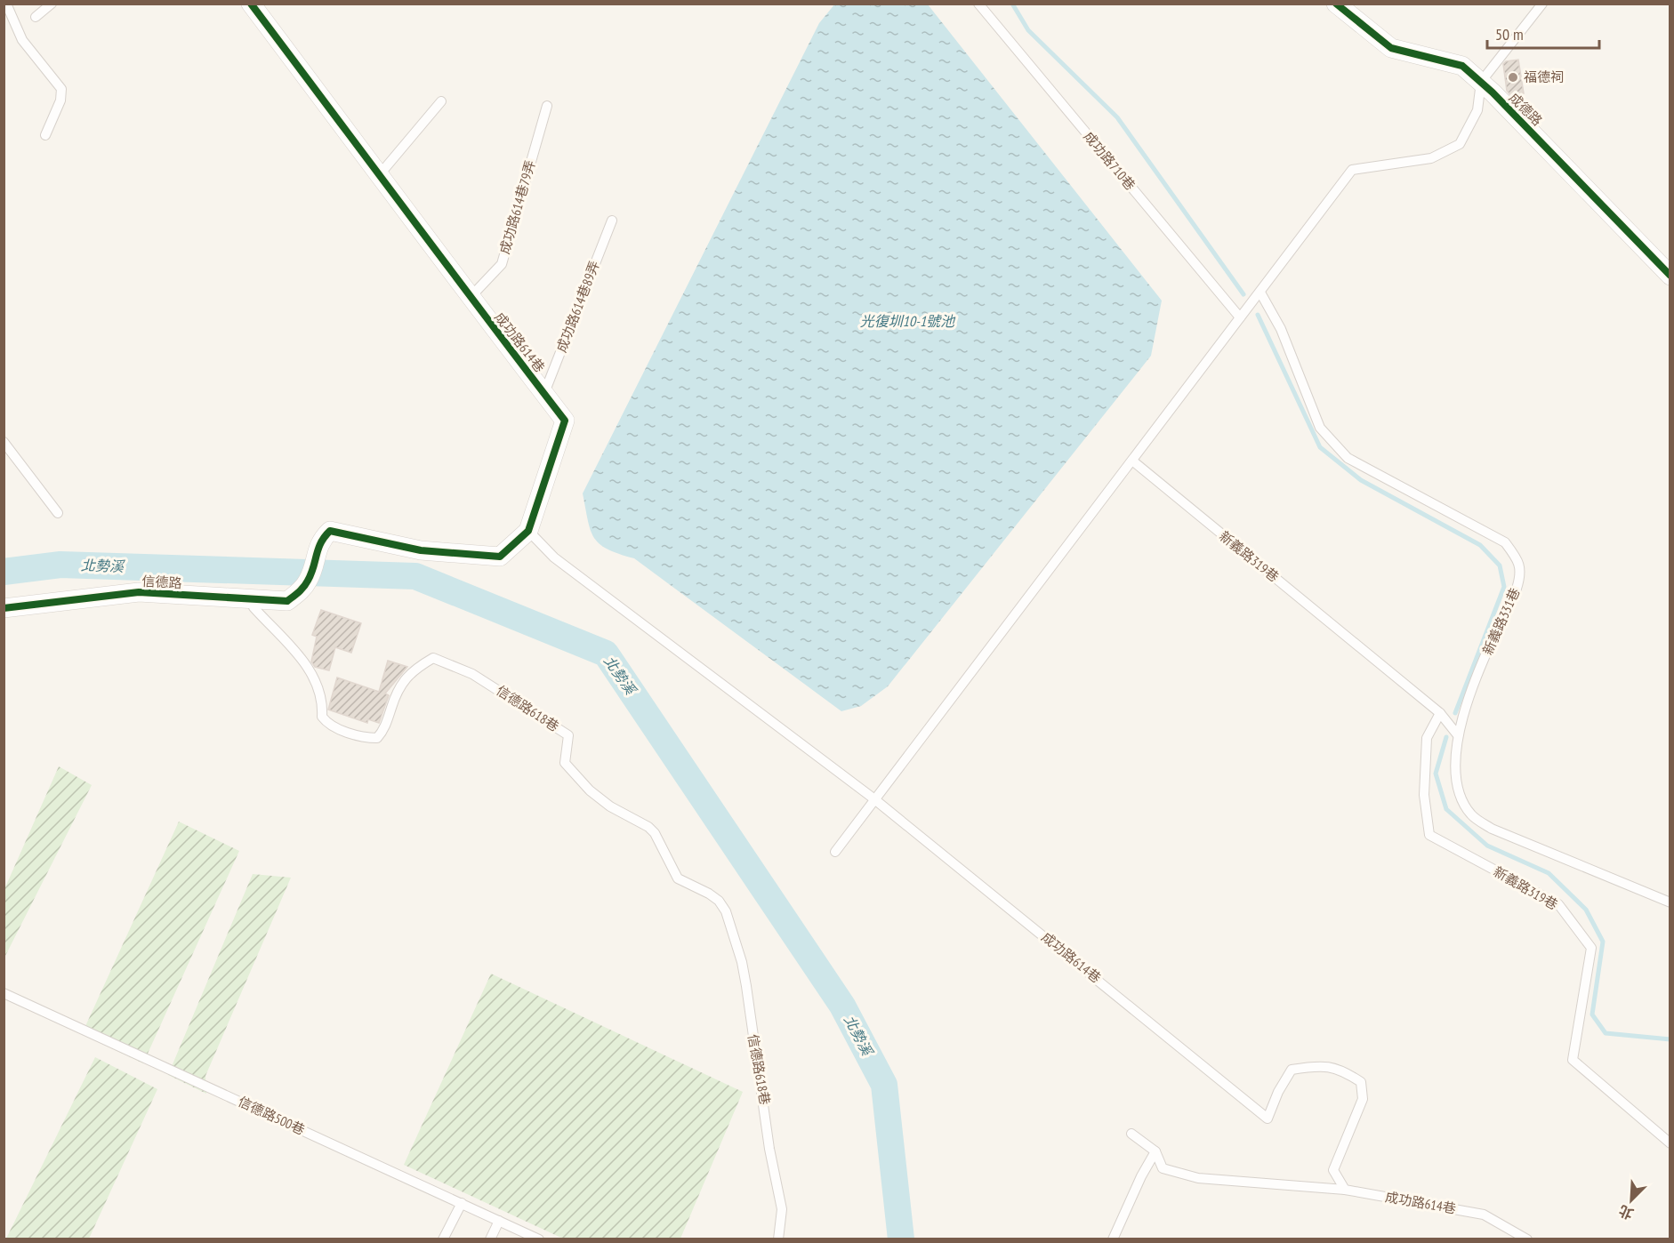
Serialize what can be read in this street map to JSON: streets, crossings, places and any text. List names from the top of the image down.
{
  "streets": {
    "street": ["成德路", "成功路614巷", "信德路"],
    "lane": [
      "成功路710巷",
      "成功路614巷79弄",
      "成功路614巷89弄",
      "新義路319巷",
      "新義路331巷",
      "信德路618巷",
      "信德路500巷"
    ]
  },
  "crossings": [
    ["成功路614巷79弄", "成功路614巷"],
    ["成功路614巷89弄", "成功路614巷"],
    ["成功路614巷", "信德路"],
    ["新義路319巷", "新義路331巷"],
    ["信德路", "信德路618巷"]
  ],
  "water": ["光復圳10-1號池", "北勢溪"],
  "places": ["福德祠"],
  "scale_bar": "50 m",
  "north": "bottom left"
}
